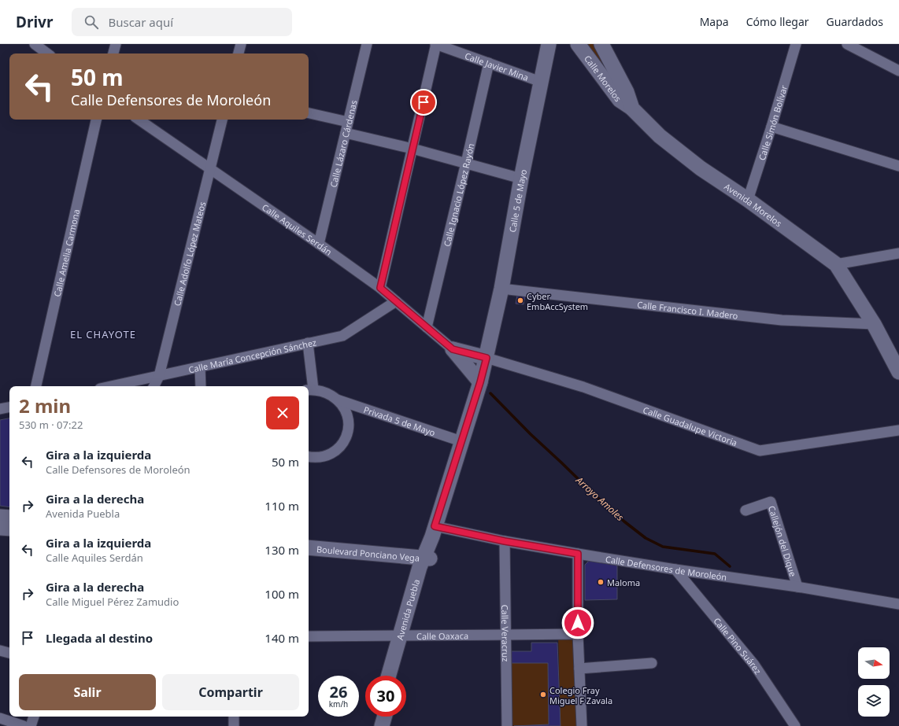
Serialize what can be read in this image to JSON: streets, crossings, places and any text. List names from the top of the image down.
{
  "streets": {
    "street": [
      "Calle Javier Mina",
      "Calle Morelos",
      "Calle Simón Bolívar",
      "Calle Lázaro Cárdenas",
      "Calle Ignacio López Rayón",
      "Calle 5 de Mayo",
      "Avenida Morelos",
      "Calle Aquiles Serdán",
      "Calle Amelia Carmona",
      "Calle Adolfo López Mateos",
      "Calle Francisco I. Madero",
      "Calle María Concepción Sánchez",
      "Privada 5 de Mayo",
      "Calle Guadalupe Victoria",
      "Callejón del Dique",
      "Boulevard Ponciano Vega",
      "Calle Defensores de Moroleón",
      "Avenida Puebla",
      "Calle Veracruz",
      "Calle Oaxaca",
      "Calle Pino Suárez"
    ]
  },
  "crossings": [
    ["Calle Javier Mina", "Calle Ignacio López Rayón"],
    ["Calle Javier Mina", "Calle 5 de Mayo"],
    ["Calle Morelos", "Avenida Morelos"],
    ["Calle Simón Bolívar", "Avenida Morelos"],
    ["Calle Lázaro Cárdenas", "Calle Aquiles Serdán"],
    ["Calle Ignacio López Rayón", "Calle Aquiles Serdán"],
    ["Calle 5 de Mayo", "Calle Aquiles Serdán"],
    ["Calle 5 de Mayo", "Calle Francisco I. Madero"],
    ["Calle 5 de Mayo", "Calle Guadalupe Victoria"],
    ["Calle 5 de Mayo", "Avenida Puebla"],
    ["Avenida Morelos", "Calle Francisco I. Madero"],
    ["Calle Aquiles Serdán", "Calle Adolfo López Mateos"],
    ["Calle Aquiles Serdán", "Calle María Concepción Sánchez"],
    ["Calle Aquiles Serdán", "Calle Guadalupe Victoria"],
    ["Calle Aquiles Serdán", "Avenida Puebla"],
    ["Calle Adolfo López Mateos", "Calle María Concepción Sánchez"],
    ["Privada 5 de Mayo", "Avenida Puebla"],
    ["Calle Guadalupe Victoria", "Avenida Puebla"],
    ["Callejón del Dique", "Calle Defensores de Moroleón"],
    ["Boulevard Ponciano Vega", "Avenida Puebla"],
    ["Calle Defensores de Moroleón", "Avenida Puebla"],
    ["Calle Defensores de Moroleón", "Calle Veracruz"],
    ["Calle Defensores de Moroleón", "Calle Pino Suárez"],
    ["Avenida Puebla", "Calle Oaxaca"],
    ["Calle Veracruz", "Calle Oaxaca"]
  ],
  "districts": ["EL CHAYOTE"],
  "water": ["Arroyo Amoles"],
  "places": ["Cyber EmbAccSystem", "Maloma", "Colegio Fray Miguel F Zavala"],
  "north": "right",
  "page": {
    "header": "Drivr",
    "search": "Buscar aquí",
    "nav": ["Mapa", "Cómo llegar", "Guardados"],
    "turn": ["50 m", "Calle Defensores de Moroleón"],
    "heading": ["2 min", "530 m · 07:22"],
    "list": [
      {
        "name": "Gira a la izquierda",
        "note": "Calle Defensores de Moroleón",
        "value": "50 m"
      },
      {
        "name": "Gira a la derecha",
        "note": "Avenida Puebla",
        "value": "110 m"
      },
      {
        "name": "Gira a la izquierda",
        "note": "Calle Aquiles Serdán",
        "value": "130 m"
      },
      {
        "name": "Gira a la derecha",
        "note": "Calle Miguel Pérez Zamudio",
        "value": "100 m"
      },
      {
        "name": "Llegada al destino",
        "value": "140 m"
      }
    ],
    "buttons": ["Salir", "Compartir"],
    "speed": "26 km/h",
    "limit": "30"
  }
}
